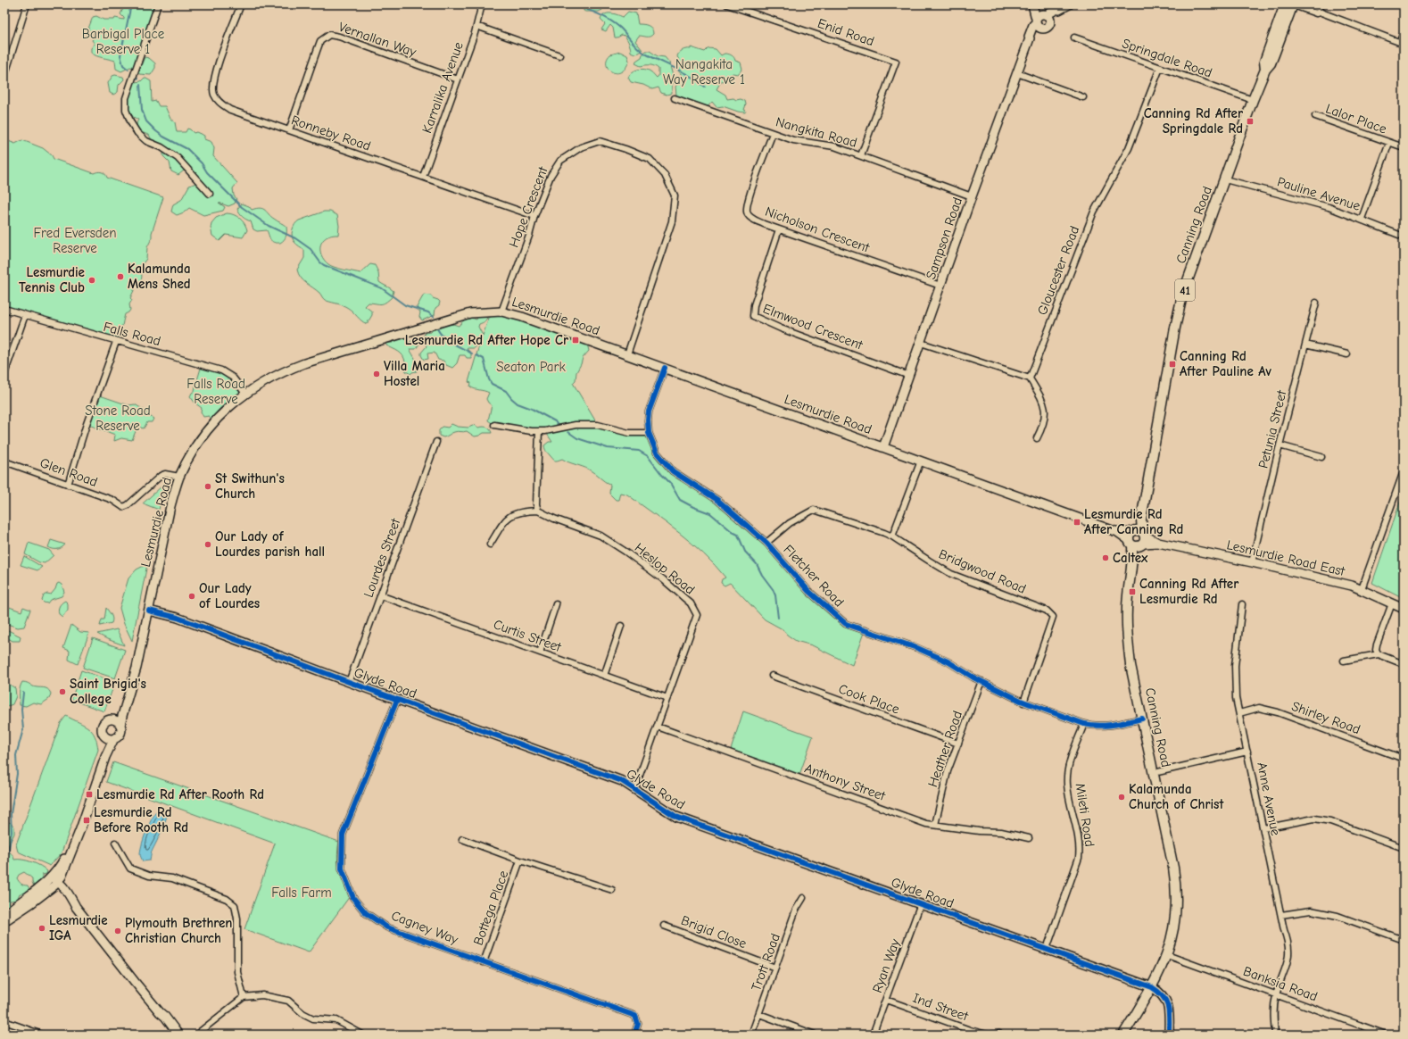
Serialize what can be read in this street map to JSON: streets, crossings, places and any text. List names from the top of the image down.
{
  "streets": {
    "main road": ["Canning Road", "41"],
    "street": [
      "Enid Road",
      "Vernallan Way",
      "Springdale Road",
      "Karralika Avenue",
      "Lalor Place",
      "Nangkita Road",
      "Ronneby Road",
      "Pauline Avenue",
      "Hope Crescent",
      "Nicholson Crescent",
      "Sampson Road",
      "Gloucester Road",
      "Lesmurdie Road",
      "Elmwood Crescent",
      "Falls Road",
      "Petunia Street",
      "Glen Road",
      "Lourdes Street",
      "Lesmurdie Road East",
      "Heslop Road",
      "Bridgwood Road",
      "Fletcher Road",
      "Curtis Street",
      "Glyde Road",
      "Cook Place",
      "Shirley Road",
      "Heather Road",
      "Anthony Street",
      "Anne Avenue",
      "Mileti Road",
      "Bottega Place",
      "Cagney Way",
      "Brigid Close",
      "Trott Road",
      "Ryan Way",
      "Banksia Road",
      "Ind Street"
    ]
  },
  "crossings": [
    ["Enid Road", "Nangkita Road"],
    ["Vernallan Way", "Karralika Avenue"],
    ["Vernallan Way", "Ronneby Road"],
    ["Springdale Road", "Canning Road"],
    ["Springdale Road", "Gloucester Road"],
    ["Karralika Avenue", "Ronneby Road"],
    ["Lalor Place", "Pauline Avenue"],
    ["Nangkita Road", "Nicholson Crescent"],
    ["Nangkita Road", "Sampson Road"],
    ["Ronneby Road", "Hope Crescent"],
    ["Pauline Avenue", "Canning Road"],
    ["Hope Crescent", "Lesmurdie Road"],
    ["Canning Road", "Lesmurdie Road"],
    ["Canning Road", "Lesmurdie Road East"],
    ["Canning Road", "Fletcher Road"],
    ["Canning Road", "Glyde Road"],
    ["Canning Road", "Banksia Road"],
    ["Nicholson Crescent", "Sampson Road"],
    ["Nicholson Crescent", "Elmwood Crescent"],
    ["Sampson Road", "Lesmurdie Road"],
    ["Sampson Road", "Elmwood Crescent"],
    ["Lesmurdie Road", "Falls Road"],
    ["Lesmurdie Road", "Glen Road"],
    ["Lesmurdie Road", "Lesmurdie Road East"],
    ["Lesmurdie Road", "Fletcher Road"],
    ["Lesmurdie Road", "Glyde Road"],
    ["Petunia Street", "Lesmurdie Road East"],
    ["Lourdes Street", "Curtis Street"],
    ["Lourdes Street", "Glyde Road"],
    ["Heslop Road", "Curtis Street"],
    ["Heslop Road", "Glyde Road"],
    ["Heslop Road", "Anthony Street"],
    ["Bridgwood Road", "Fletcher Road"],
    ["Fletcher Road", "Heather Road"],
    ["Fletcher Road", "Mileti Road"],
    ["Glyde Road", "Mileti Road"],
    ["Glyde Road", "Cagney Way"],
    ["Glyde Road", "Ryan Way"],
    ["Cook Place", "Heather Road"],
    ["Shirley Road", "Anne Avenue"],
    ["Heather Road", "Anthony Street"],
    ["Anne Avenue", "Banksia Road"],
    ["Bottega Place", "Cagney Way"],
    ["Brigid Close", "Trott Road"],
    ["Ryan Way", "Ind Street"]
  ],
  "parks": [
    "Barbigal Place Reserve 1",
    "Nangakita Way Reserve 1",
    "Fred Eversden Reserve",
    "Seaton Park",
    "Falls Road Reserve",
    "Stone Road Reserve",
    "Falls Farm"
  ],
  "places": {
    "transit": [
      "Canning Rd After Springdale Rd",
      "Lesmurdie Rd After Hope Cr",
      "Canning Rd After Pauline Av",
      "Lesmurdie Rd After Canning Rd",
      "Canning Rd After Lesmurdie Rd",
      "Lesmurdie Rd After Rooth Rd",
      "Lesmurdie Rd Before Rooth Rd"
    ],
    "other": [
      "Kalamunda Mens Shed",
      "Lesmurdie Tennis Club",
      "Villa Maria Hostel",
      "St Swithun's Church",
      "Our Lady of Lourdes parish hall",
      "Caltex",
      "Our Lady of Lourdes",
      "Saint Brigid's College",
      "Kalamunda Church of Christ",
      "Lesmurdie IGA",
      "Plymouth Brethren Christian Church"
    ]
  }
}
